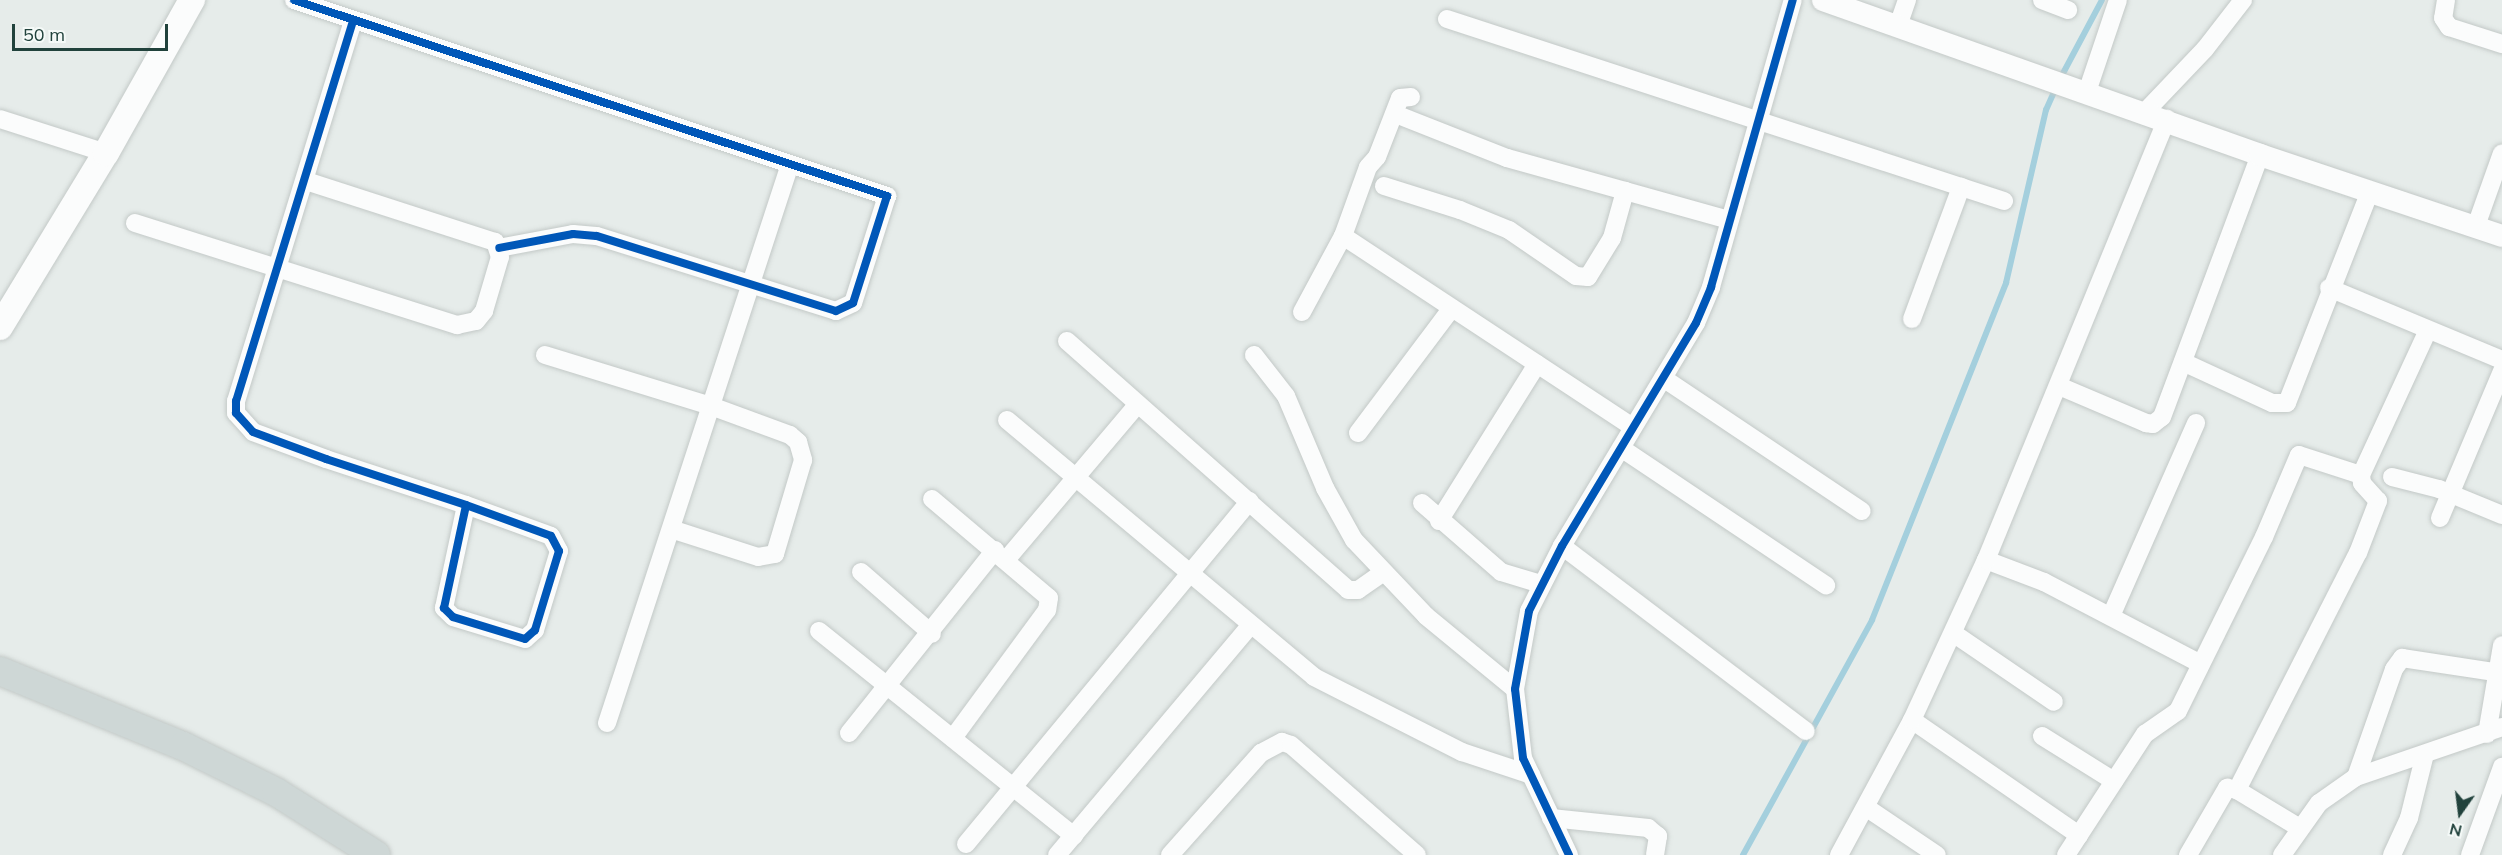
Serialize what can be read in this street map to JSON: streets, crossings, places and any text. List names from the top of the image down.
{
  "scale_bar": "50 m",
  "north": "bottom"
}
